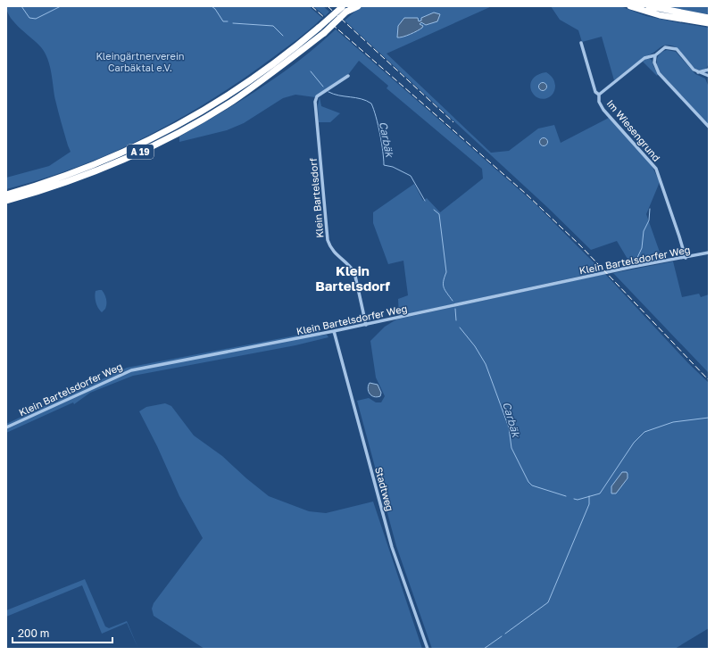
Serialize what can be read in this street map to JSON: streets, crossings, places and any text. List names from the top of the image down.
{
  "streets": {
    "highway": ["A 19"],
    "street": [
      "Im Wiesengrund",
      "Klein Bartelsdorf",
      "Klein Bartelsdorfer Weg",
      "Stadtweg"
    ]
  },
  "crossings": [
    ["Im Wiesengrund", "Klein Bartelsdorfer Weg"],
    ["Klein Bartelsdorf", "Klein Bartelsdorfer Weg"],
    ["Klein Bartelsdorfer Weg", "Stadtweg"]
  ],
  "districts": ["Klein Bartelsdorf"],
  "water": ["Carbäk"],
  "parks": ["Kleingärtnerverein Carbäktal e.V."],
  "scale_bar": "200 m"
}
